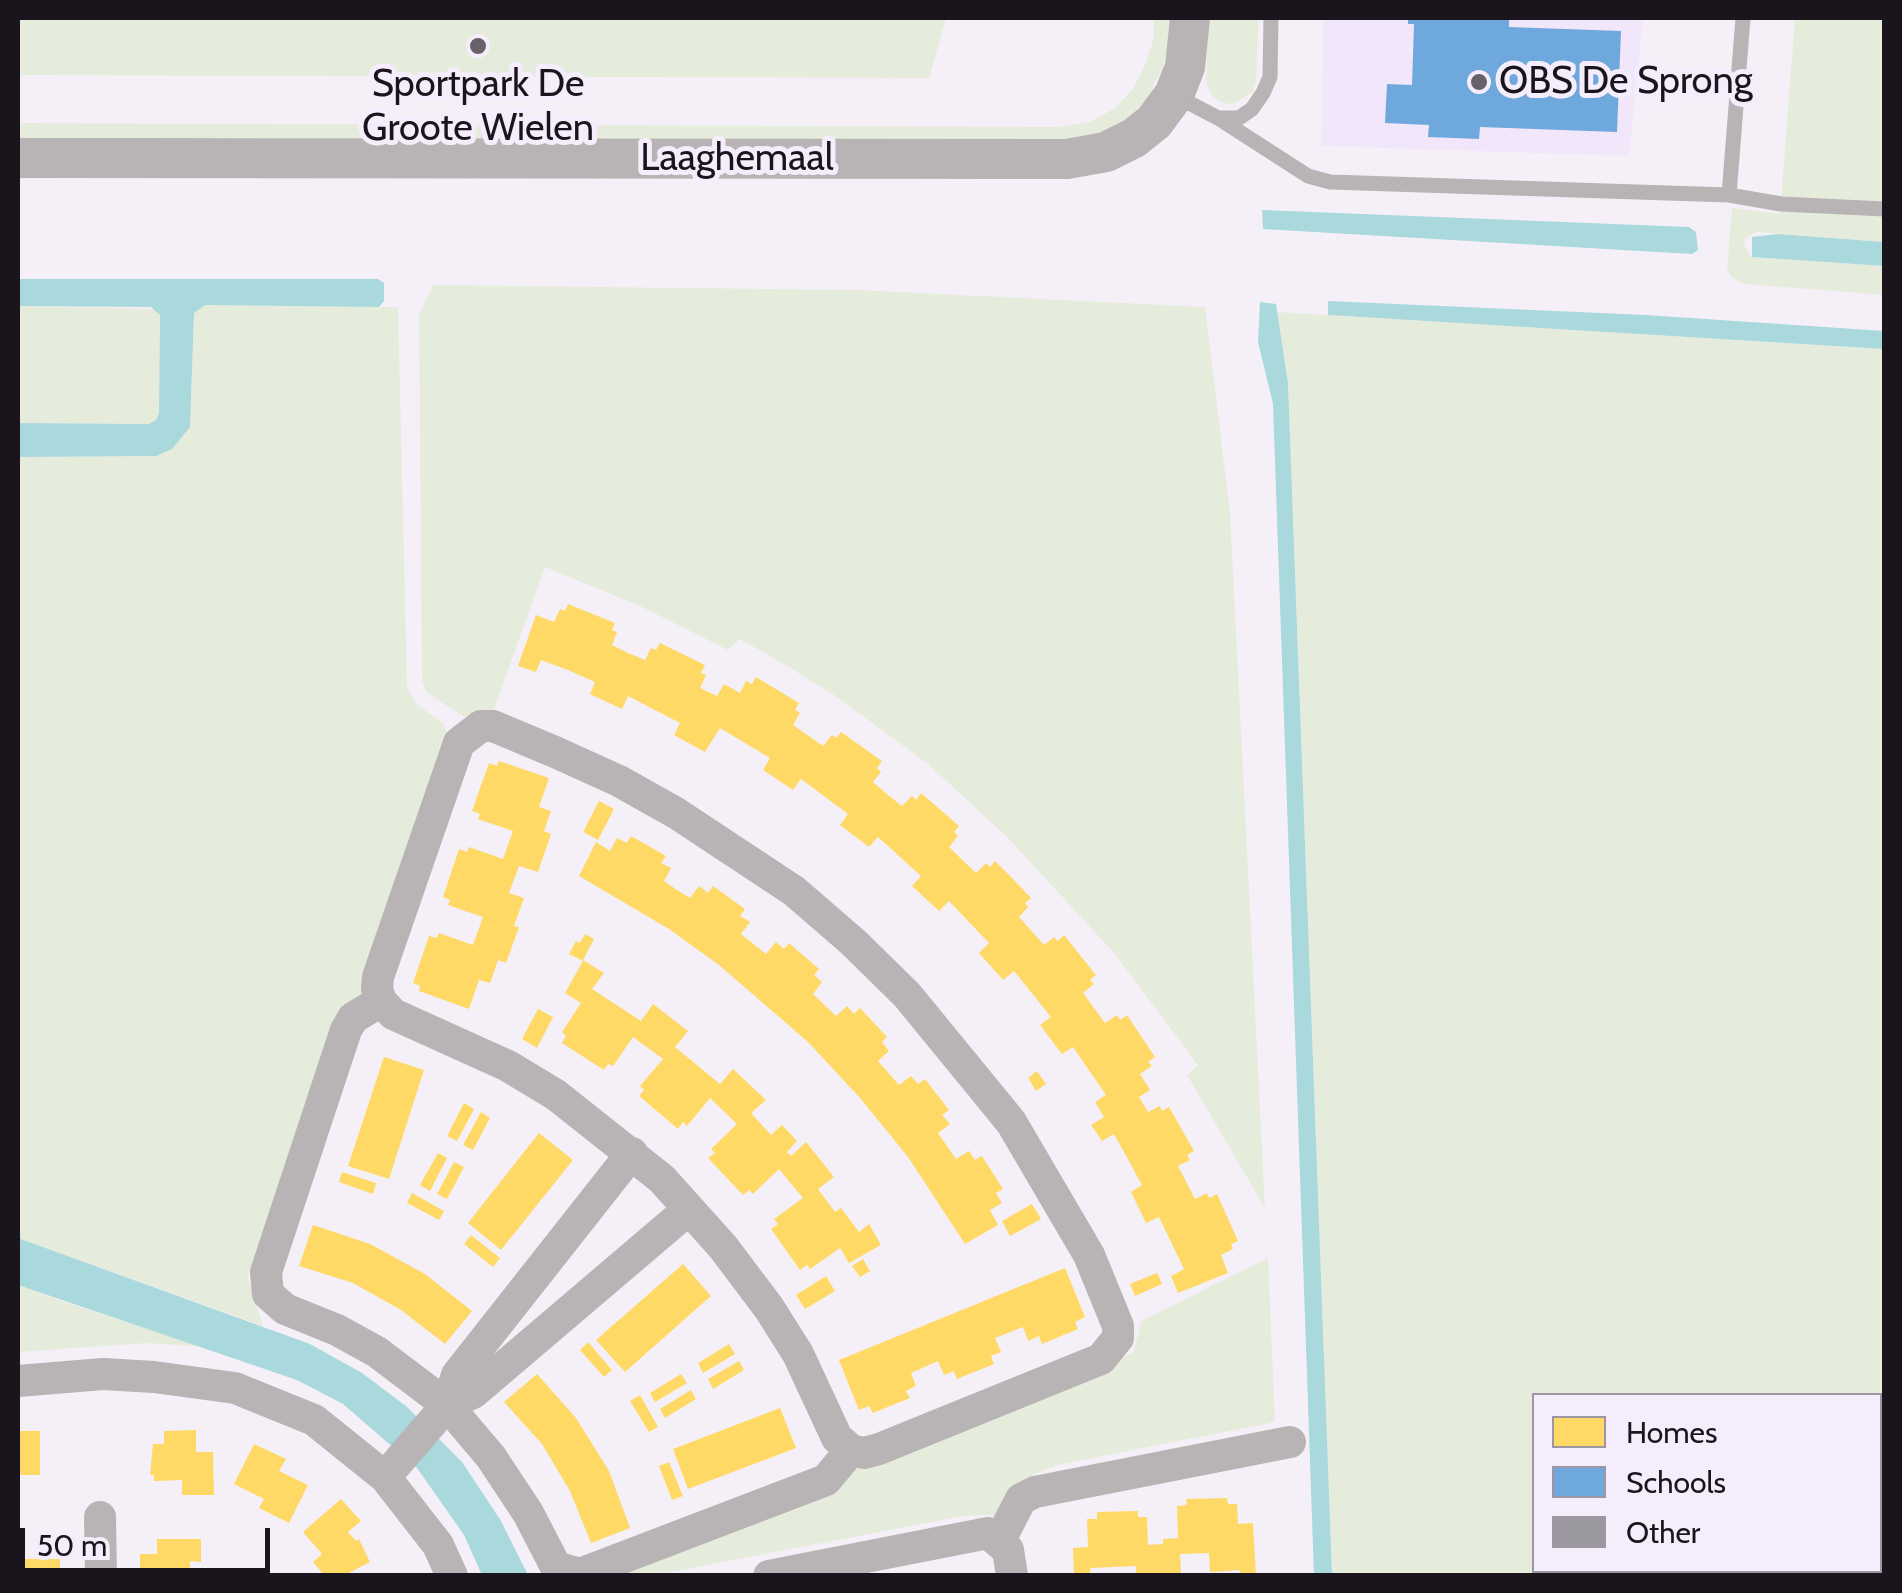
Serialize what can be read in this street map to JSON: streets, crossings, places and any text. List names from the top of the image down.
{
  "streets": {
    "street": ["Laaghemaal"]
  },
  "places": ["Sportpark De Groote Wielen", "OBS De Sprong"],
  "legend": ["Homes", "Schools", "Other"],
  "scale_bar": "50 m"
}
